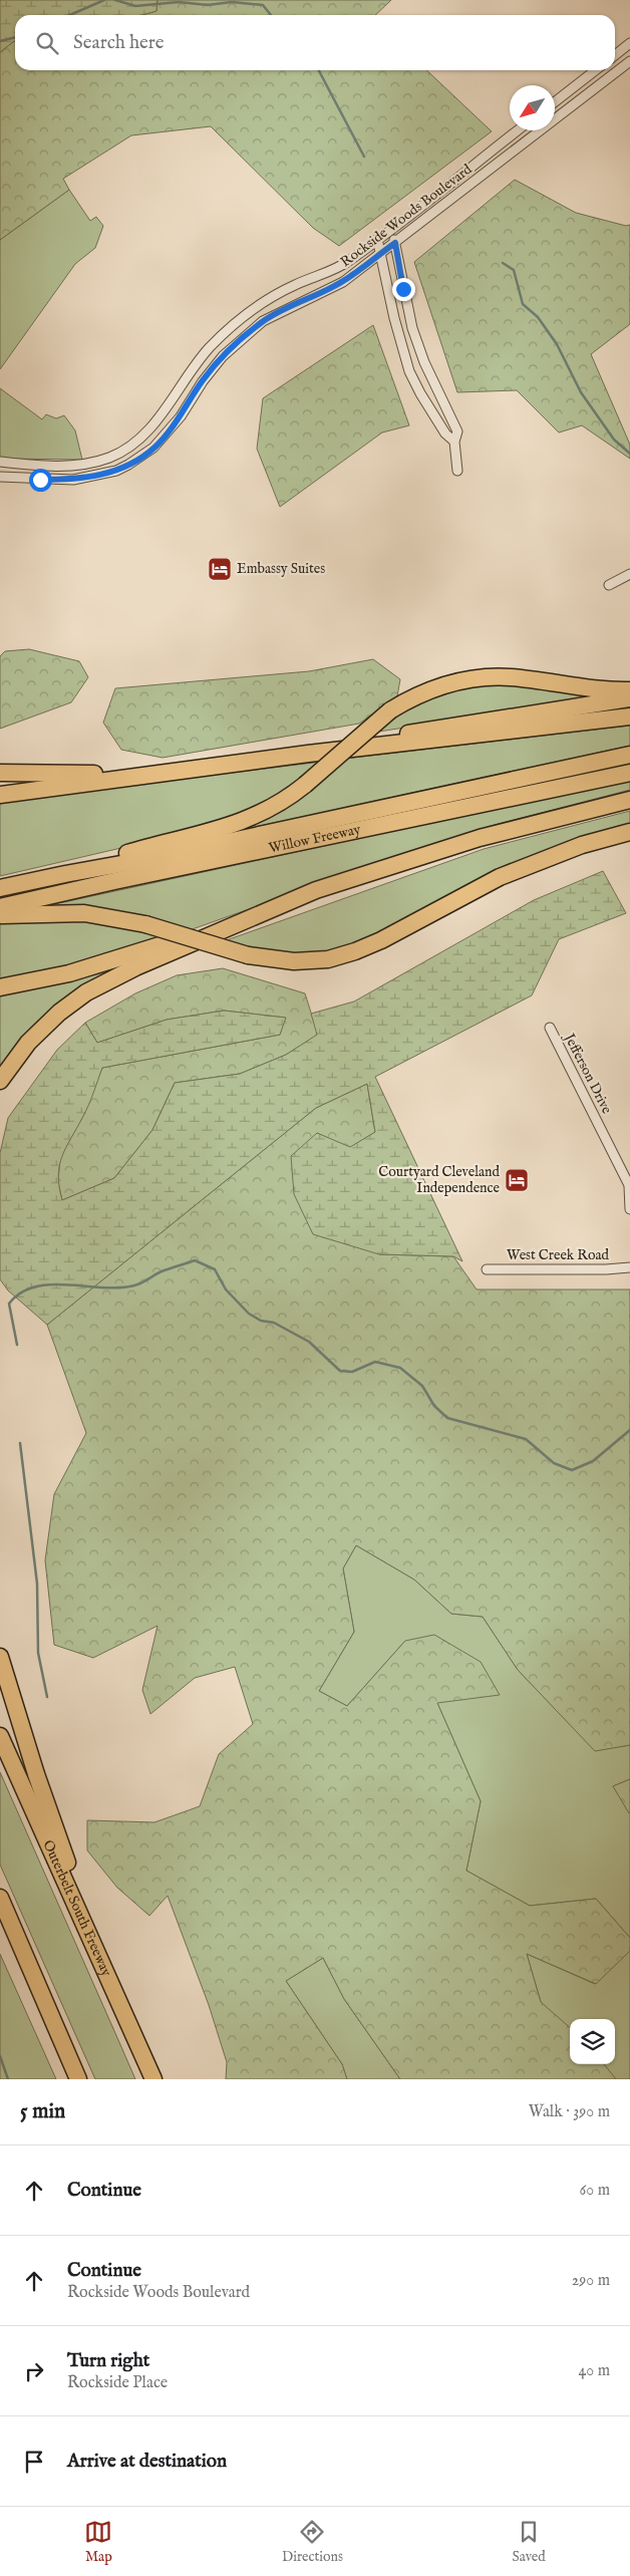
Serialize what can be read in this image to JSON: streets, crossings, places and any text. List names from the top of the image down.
{
  "streets": {
    "highway": ["Willow Freeway", "Outerbelt South Freeway"],
    "street": ["Rockside Woods Boulevard", "Jefferson Drive", "West Creek Road"]
  },
  "places": {
    "hotel": ["Embassy Suites", "Courtyard Cleveland Independence"]
  },
  "north": "bottom left",
  "page": {
    "search": "Search here",
    "heading": ["5 min", "Walk · 390 m"],
    "list": [
      ["Continue", "60 m"],
      ["Continue", "Rockside Woods Boulevard", "290 m"],
      ["Turn right", "Rockside Place", "40 m"],
      "Arrive at destination"
    ],
    "nav": ["Map", "Directions", "Saved"]
  }
}
